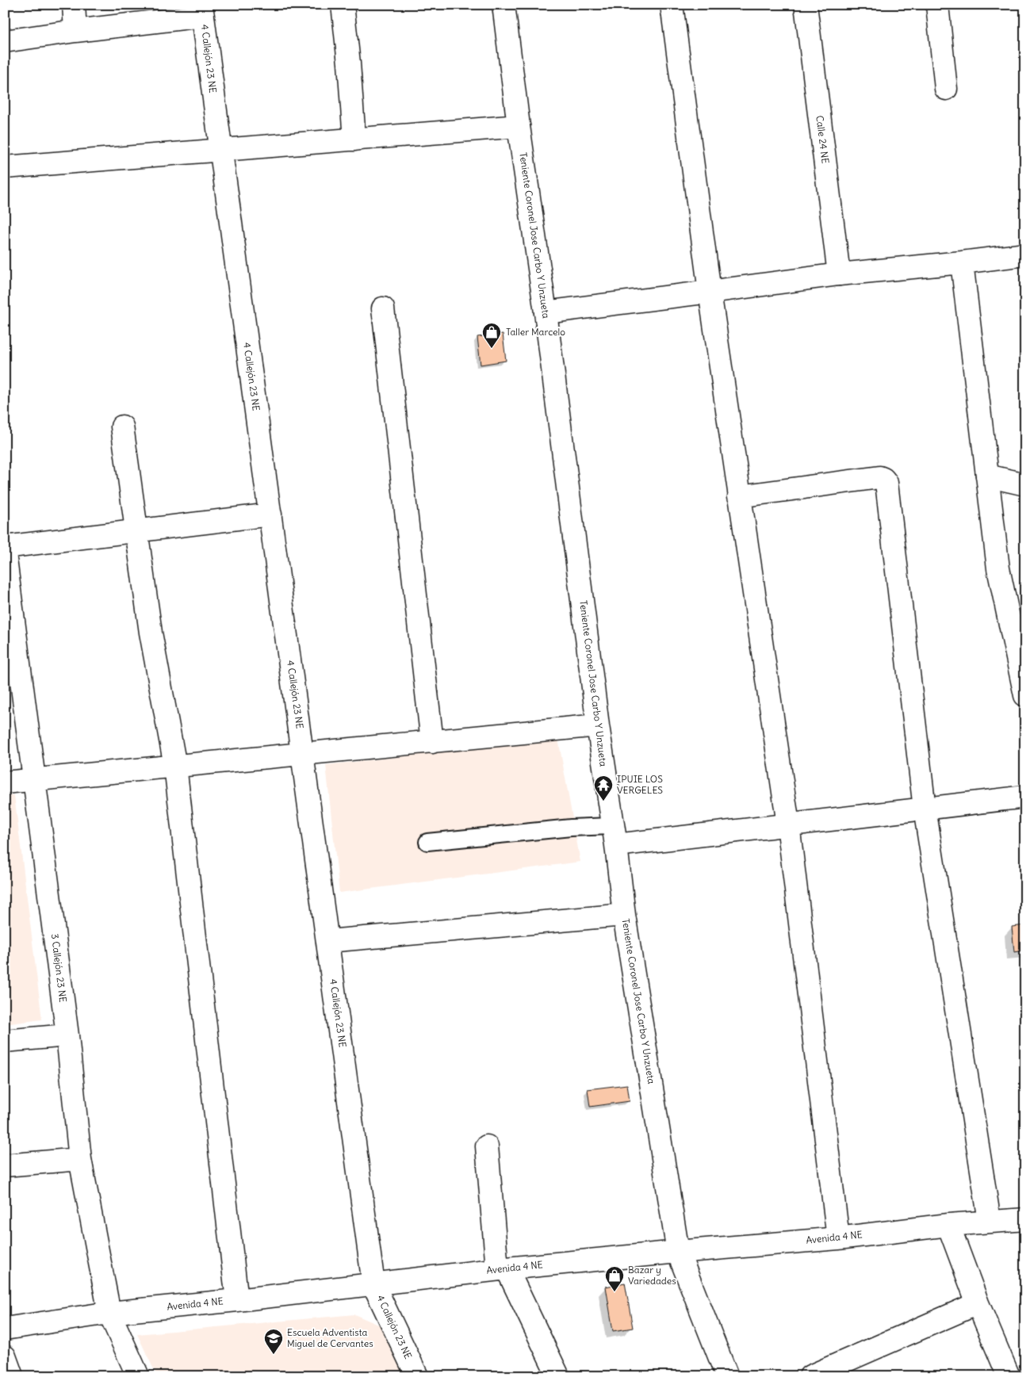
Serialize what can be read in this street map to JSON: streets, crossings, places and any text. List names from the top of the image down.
{
  "streets": {
    "street": [
      "4 Callejón 23 NE",
      "Calle 24 NE",
      "Teniente Coronel Jose Carbo Y Unzueta",
      "3 Callejón 23 NE",
      "Avenida 4 NE"
    ]
  },
  "crossings": [
    ["4 Callejón 23 NE", "Avenida 4 NE"],
    ["Teniente Coronel Jose Carbo Y Unzueta", "Avenida 4 NE"],
    ["3 Callejón 23 NE", "Avenida 4 NE"]
  ],
  "places": {
    "shop": ["Taller Marcelo", "Bazar y Variedades"],
    "temple": ["IPUIE LOS VERGELES"],
    "school or university": ["Escuela Adventista Miguel de Cervantes"]
  }
}
